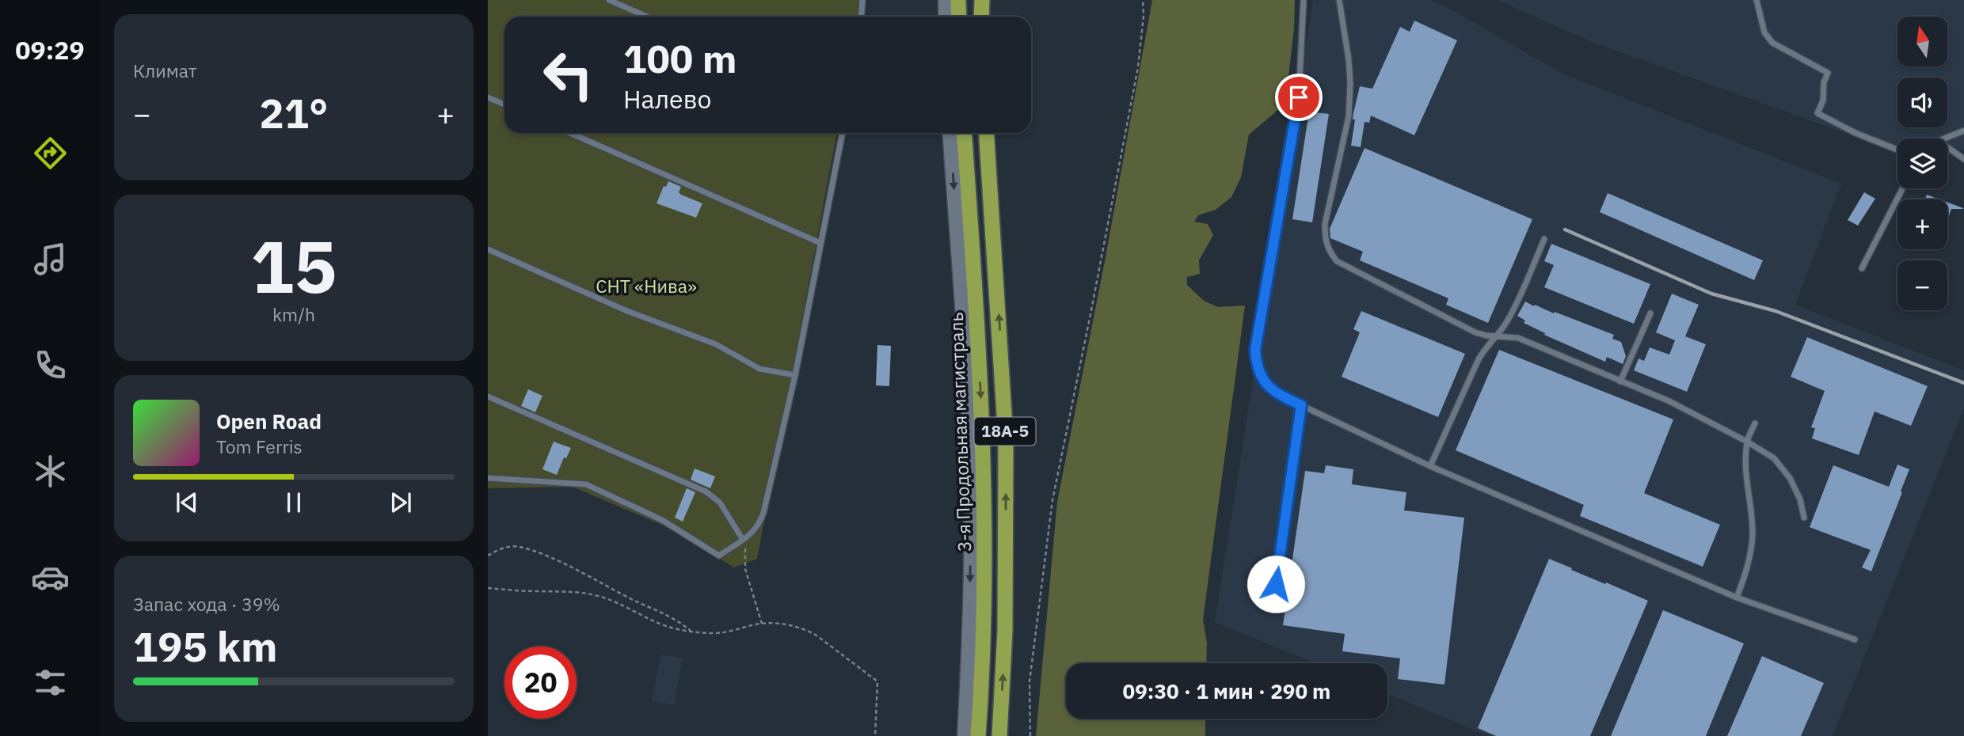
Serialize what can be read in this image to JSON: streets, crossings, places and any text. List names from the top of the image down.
{
  "streets": {
    "highway": ["18А-5", "3-я Продольная магистраль"]
  },
  "parks": ["СНТ «Нива»"],
  "north": "top",
  "page": {
    "tabs": "09:29",
    "tile": [
      "Климат",
      ["15", "km/h"],
      ["Запас хода · 39%", "195 km"]
    ],
    "map_buttons": ["+", "−"],
    "turn": ["100 m", "Налево"],
    "heat": ["−", "21°", "+"],
    "song": ["Open Road", "Tom Ferris"],
    "limit": "20",
    "trip": "09:30 · 1 мин · 290 m"
  }
}
